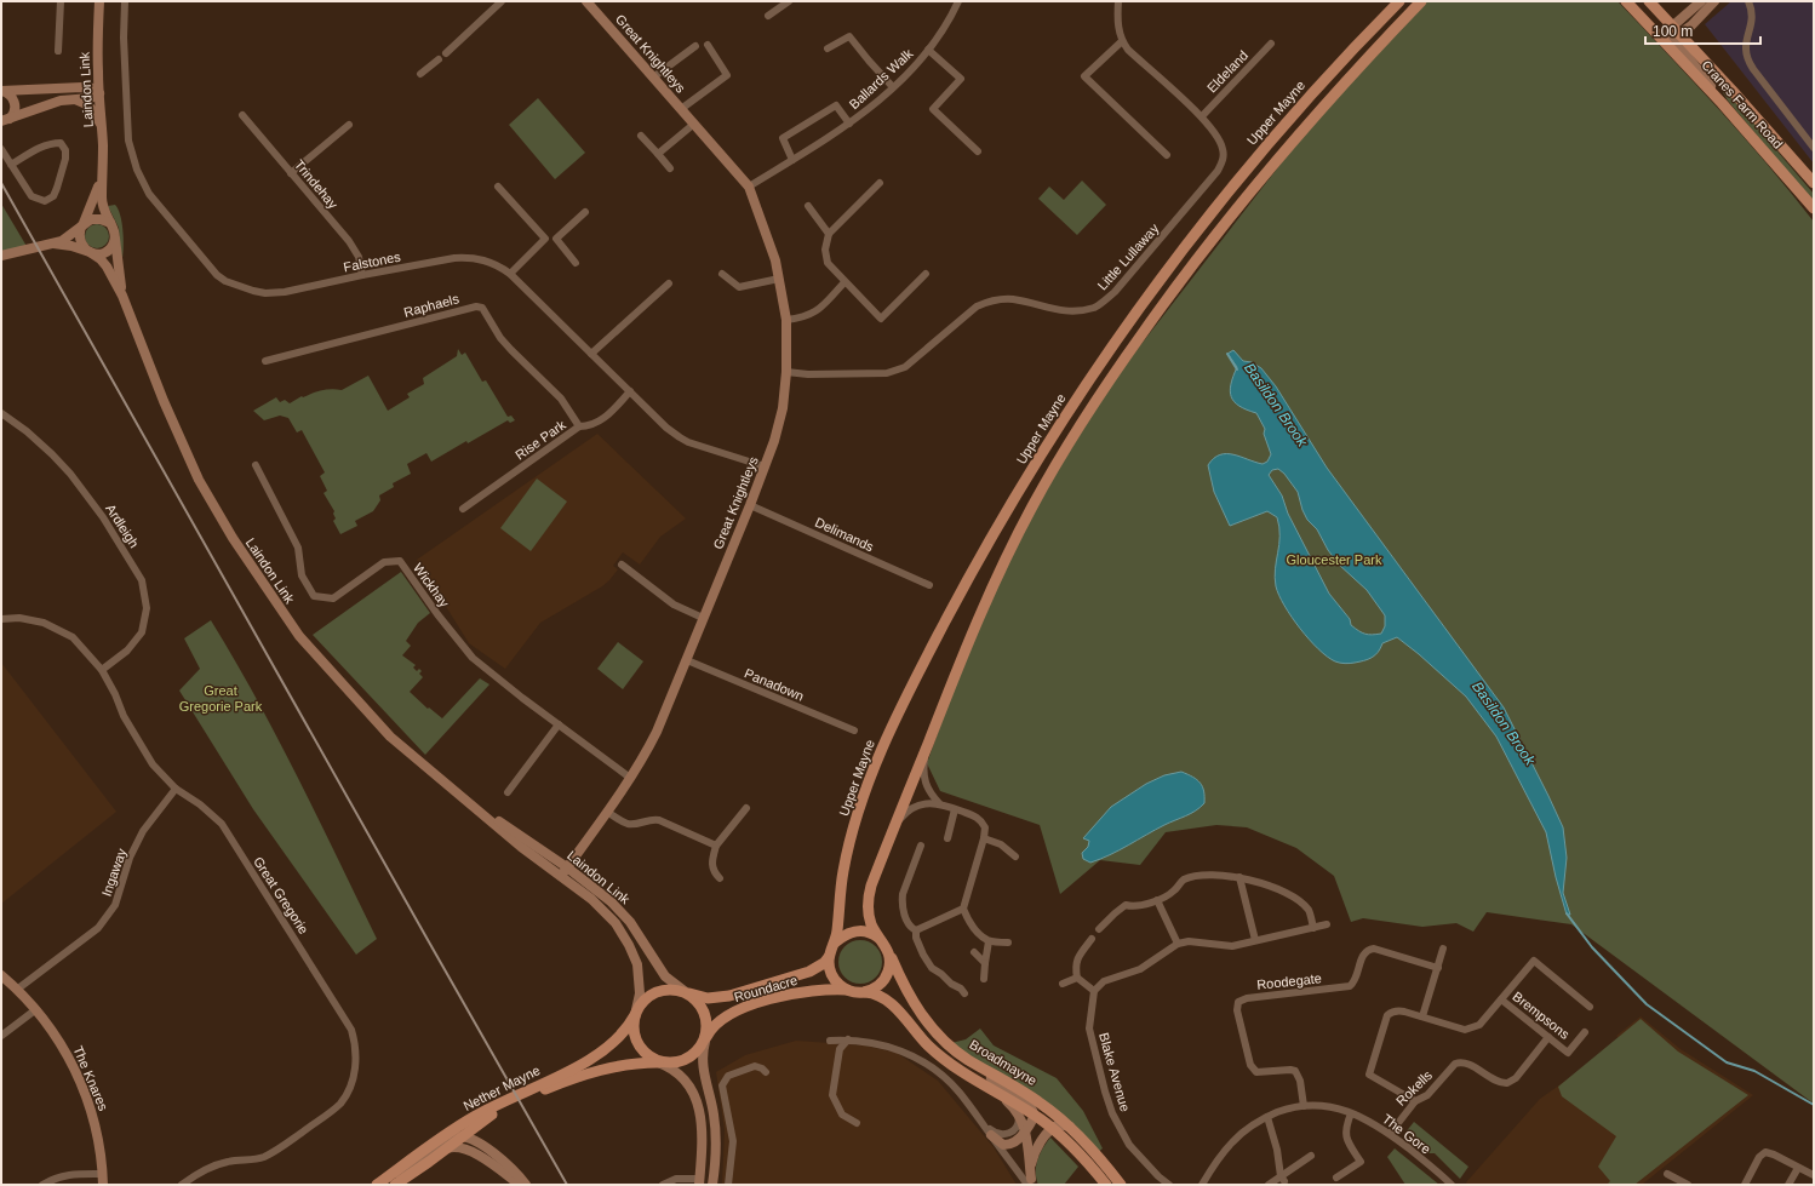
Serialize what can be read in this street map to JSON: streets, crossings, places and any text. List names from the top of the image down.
{
  "streets": {
    "main road": [
      "Cranes Farm Road",
      "Upper Mayne",
      "Roundacre",
      "Broadmayne",
      "Nether Mayne"
    ],
    "street": [
      "Great Knightleys",
      "Eldeland",
      "Ballards Walk",
      "Laindon Link",
      "Trindehay",
      "Little Lullaway",
      "Falstones",
      "Raphaels",
      "Rise Park",
      "Ardleigh",
      "Delimands",
      "Wickhay",
      "Panadown",
      "Ingaway",
      "Great Gregorie",
      "Roodegate",
      "Brempsons",
      "Blake Avenue",
      "The Knares",
      "Rokells",
      "The Gore"
    ]
  },
  "crossings": [
    ["Great Knightleys", "Ballards Walk"],
    ["Great Knightleys", "Laindon Link"],
    ["Great Knightleys", "Little Lullaway"],
    ["Great Knightleys", "Falstones"],
    ["Great Knightleys", "Delimands"],
    ["Great Knightleys", "Wickhay"],
    ["Great Knightleys", "Panadown"],
    ["Eldeland", "Little Lullaway"],
    ["Laindon Link", "Roundacre"],
    ["Laindon Link", "Nether Mayne"],
    ["Upper Mayne", "Roundacre"],
    ["Upper Mayne", "Broadmayne"],
    ["Trindehay", "Falstones"],
    ["Falstones", "Rise Park"],
    ["Raphaels", "Rise Park"],
    ["Ardleigh", "Great Gregorie"],
    ["Ingaway", "Great Gregorie"],
    ["Ingaway", "The Knares"],
    ["Roodegate", "The Gore"],
    ["Roundacre", "Broadmayne"],
    ["Roundacre", "Nether Mayne"],
    ["Brempsons", "Rokells"],
    ["Rokells", "The Gore"]
  ],
  "water": ["Basildon Brook"],
  "parks": ["Gloucester Park", "Great Gregorie Park"],
  "scale_bar": "100 m"
}
